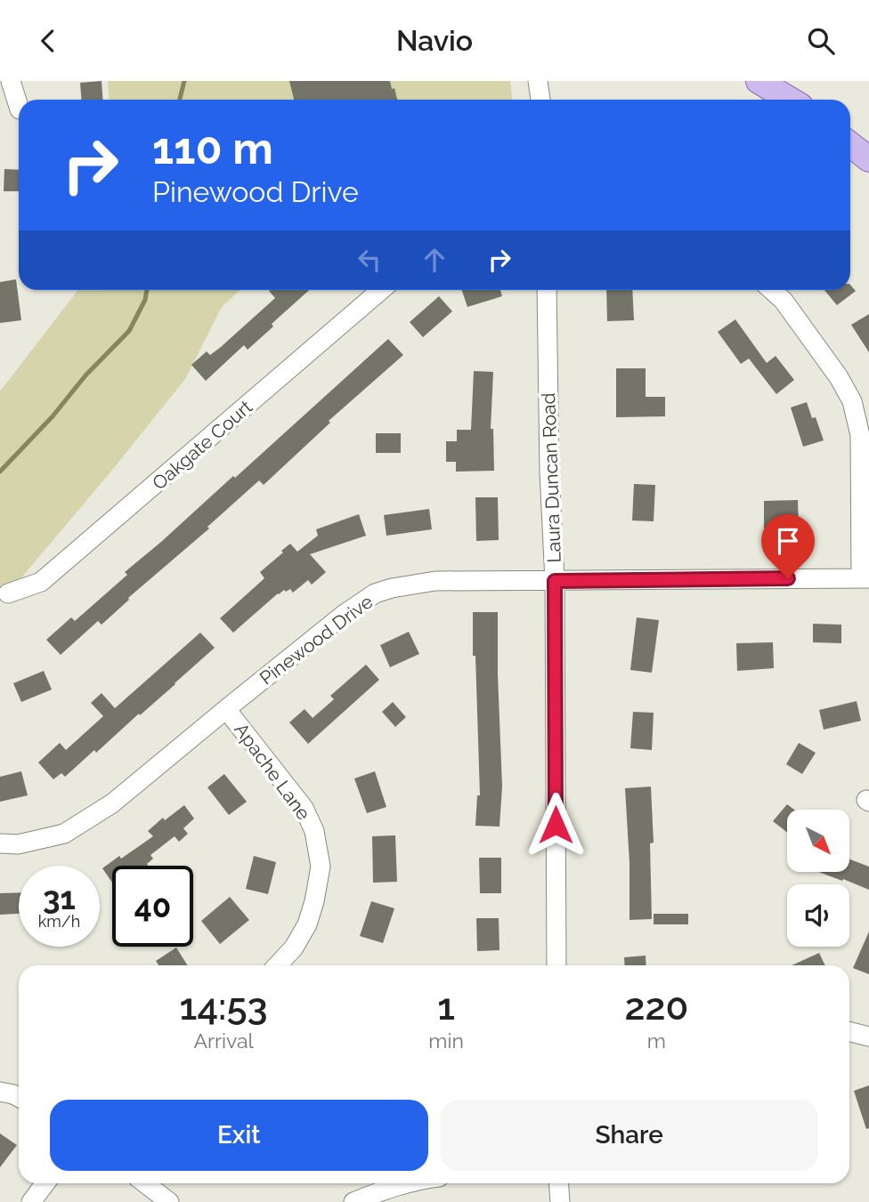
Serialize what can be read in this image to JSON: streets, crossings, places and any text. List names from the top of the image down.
{
  "streets": {
    "street": [
      "Oakgate Court",
      "Laura Duncan Road",
      "Pinewood Drive",
      "Apache Lane"
    ]
  },
  "crossings": [
    ["Laura Duncan Road", "Pinewood Drive"],
    ["Pinewood Drive", "Apache Lane"]
  ],
  "north": "bottom right",
  "page": {
    "header": "Navio",
    "turn": ["110 m", "Pinewood Drive"],
    "speed": "31 km/h",
    "limit": "40",
    "eta": [
      "14:53",
      "Arrival",
      "1",
      "min",
      "220",
      "m"
    ],
    "buttons": ["Exit", "Share"]
  }
}
